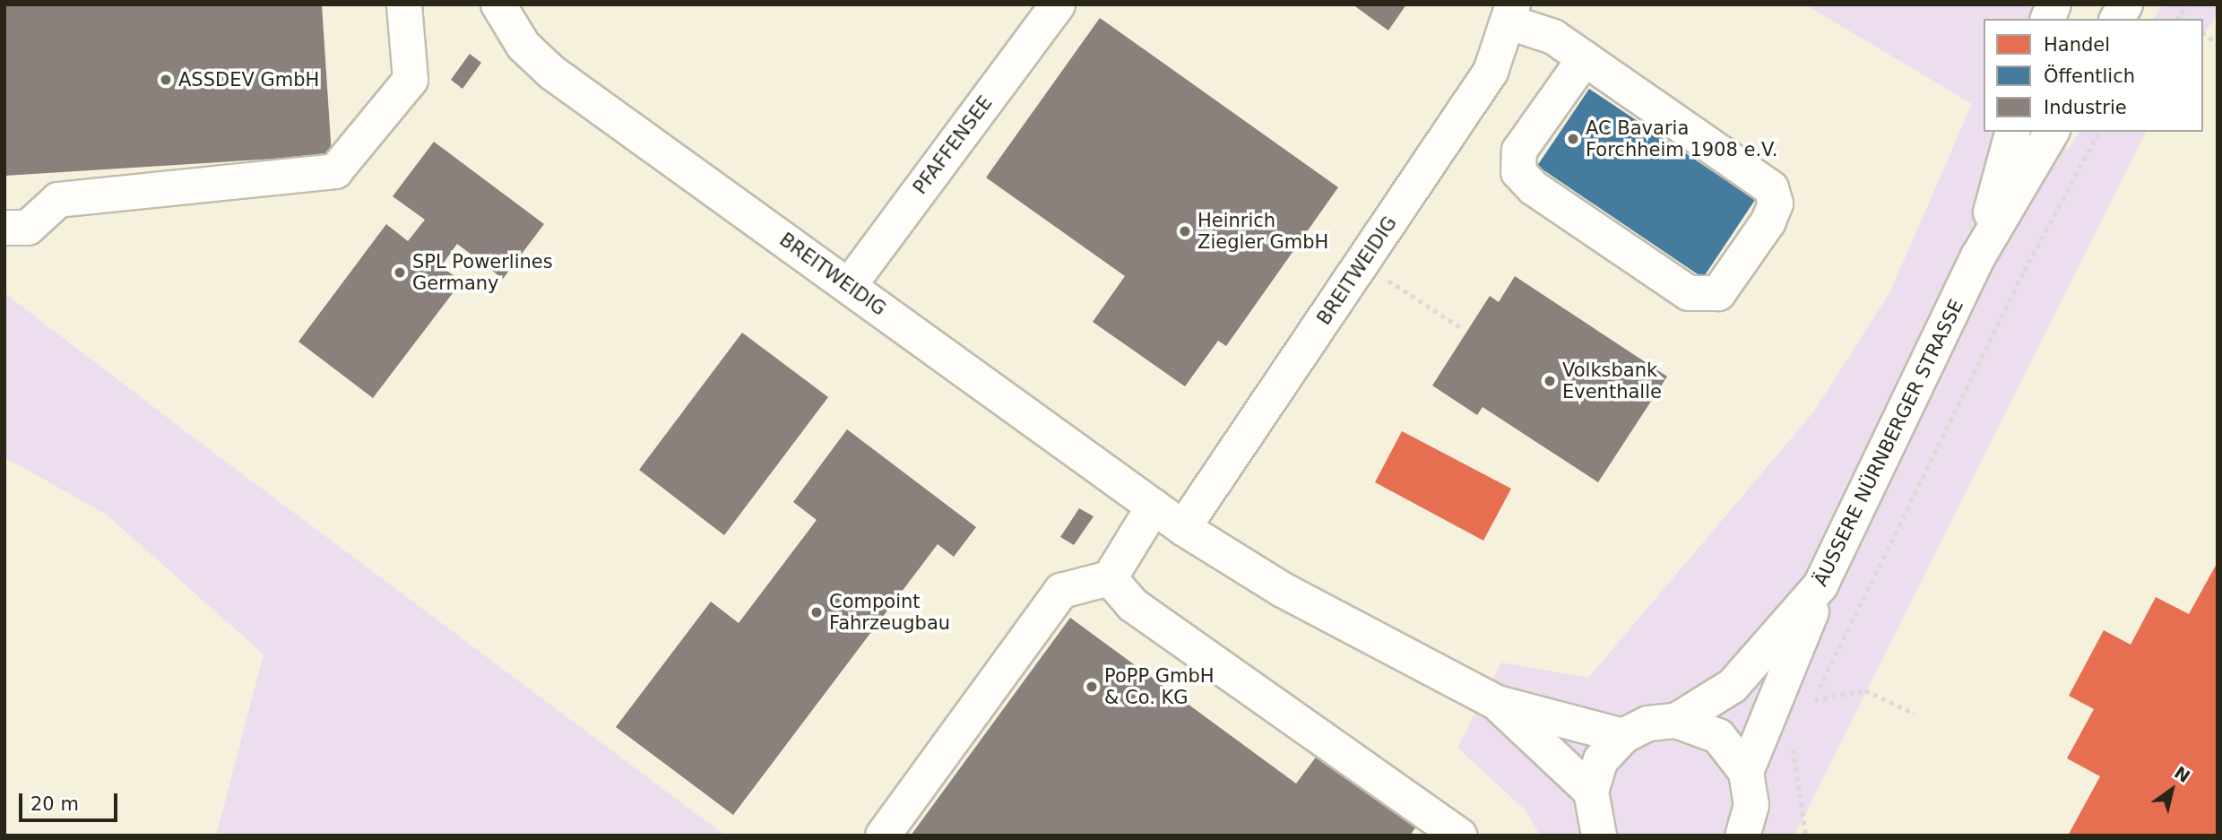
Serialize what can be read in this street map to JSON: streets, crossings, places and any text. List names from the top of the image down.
{
  "streets": {
    "street": ["PFAFFENSEE", "BREITWEIDIG", "ÄUSSERE NÜRNBERGER STRASSE"]
  },
  "crossings": [
    ["PFAFFENSEE", "BREITWEIDIG"]
  ],
  "places": [
    "ASSDEV GmbH",
    "AC Bavaria Forchheim 1908 e.V.",
    "Heinrich Ziegler GmbH",
    "SPL Powerlines Germany",
    "Volksbank Eventhalle",
    "Compoint Fahrzeugbau",
    "PoPP GmbH & Co. KG"
  ],
  "legend": ["Handel", "Öffentlich", "Industrie"],
  "scale_bar": "20 m",
  "north": "top right"
}
